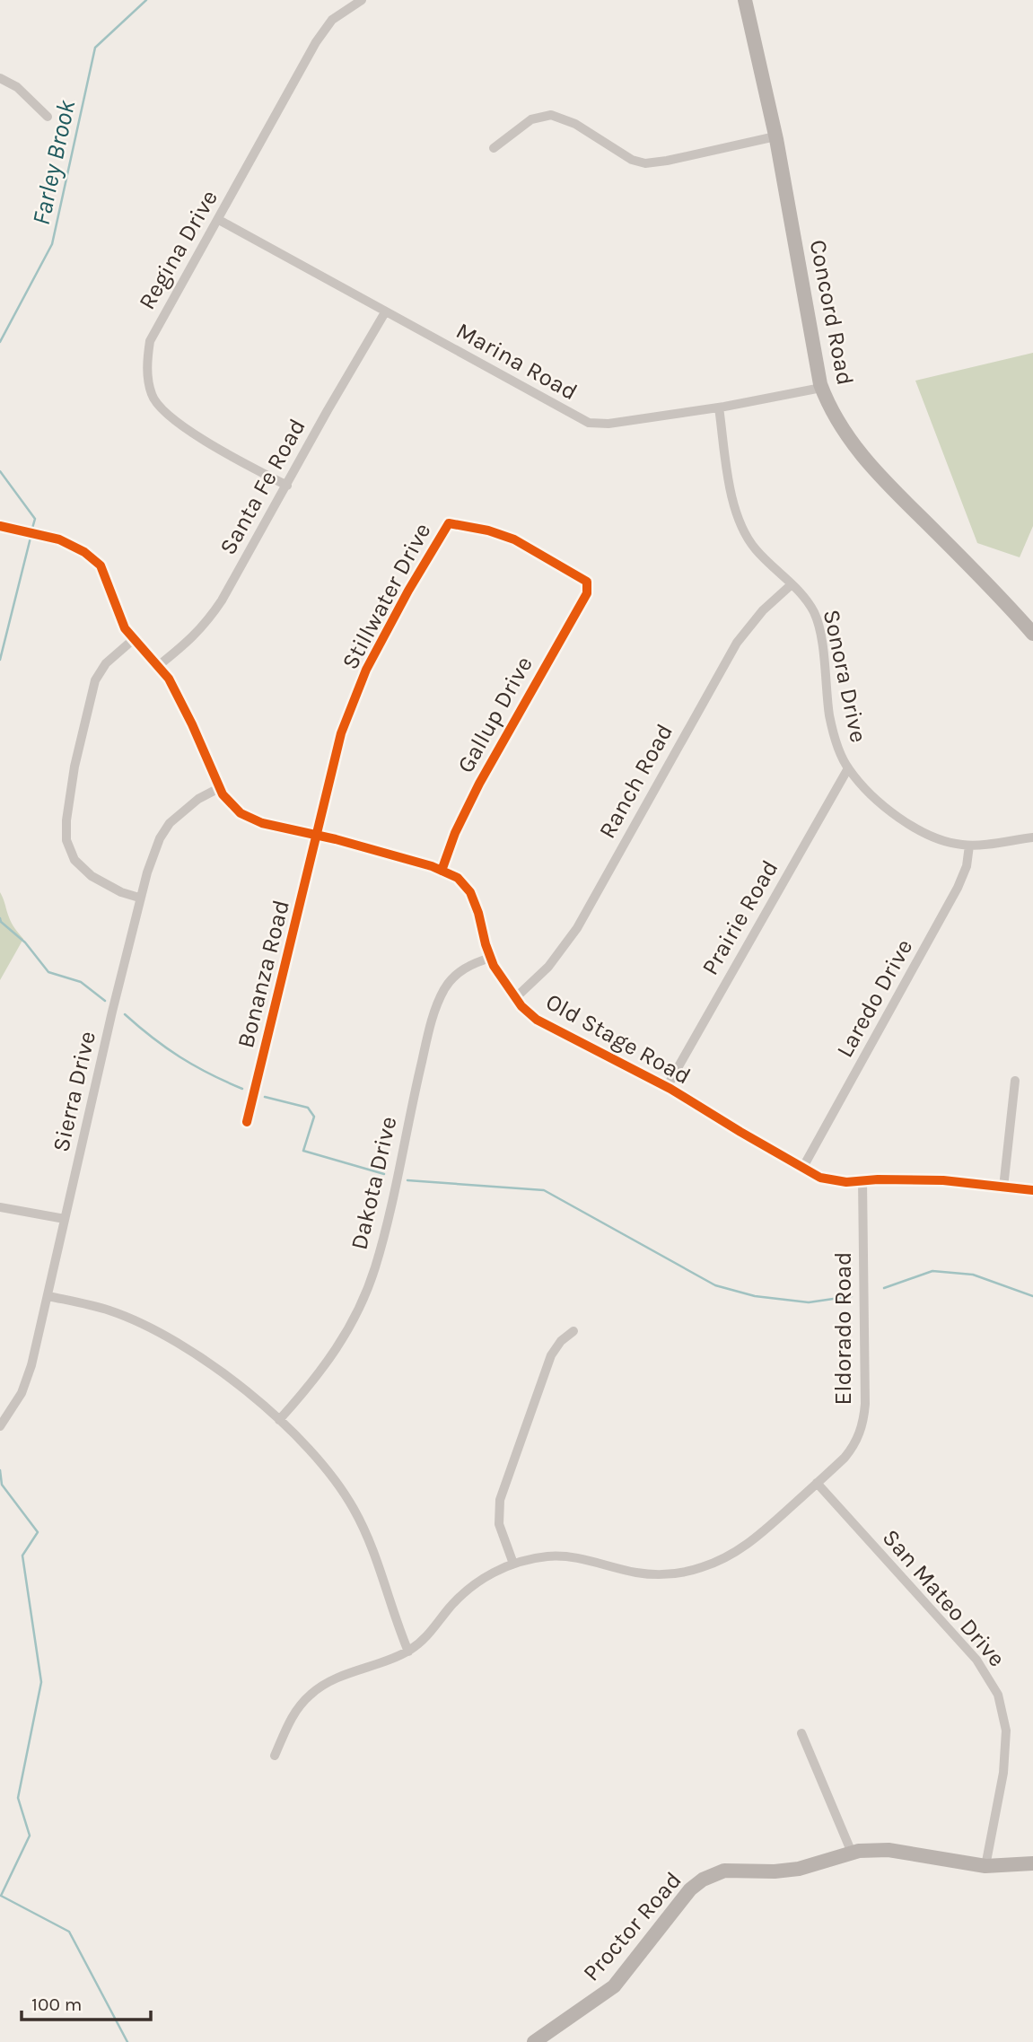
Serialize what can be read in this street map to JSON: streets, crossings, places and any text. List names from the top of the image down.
{
  "streets": {
    "main road": ["Concord Road", "Proctor Road"],
    "street": [
      "Regina Drive",
      "Marina Road",
      "Santa Fe Road",
      "Stillwater Drive",
      "Sonora Drive",
      "Gallup Drive",
      "Ranch Road",
      "Prairie Road",
      "Bonanza Road",
      "Laredo Drive",
      "Old Stage Road",
      "Sierra Drive",
      "Dakota Drive",
      "Eldorado Road",
      "San Mateo Drive"
    ]
  },
  "crossings": [
    ["Regina Drive", "Marina Road"],
    ["Regina Drive", "Santa Fe Road"],
    ["Concord Road", "Marina Road"],
    ["Marina Road", "Santa Fe Road"],
    ["Marina Road", "Sonora Drive"],
    ["Santa Fe Road", "Old Stage Road"],
    ["Stillwater Drive", "Gallup Drive"],
    ["Stillwater Drive", "Bonanza Road"],
    ["Stillwater Drive", "Old Stage Road"],
    ["Sonora Drive", "Ranch Road"],
    ["Sonora Drive", "Prairie Road"],
    ["Sonora Drive", "Laredo Drive"],
    ["Gallup Drive", "Old Stage Road"],
    ["Ranch Road", "Old Stage Road"],
    ["Prairie Road", "Old Stage Road"],
    ["Bonanza Road", "Old Stage Road"],
    ["Laredo Drive", "Old Stage Road"],
    ["Old Stage Road", "Sierra Drive"],
    ["Old Stage Road", "Dakota Drive"],
    ["Old Stage Road", "Eldorado Road"],
    ["Eldorado Road", "San Mateo Drive"],
    ["San Mateo Drive", "Proctor Road"]
  ],
  "water": ["Farley Brook"],
  "scale_bar": "100 m"
}
